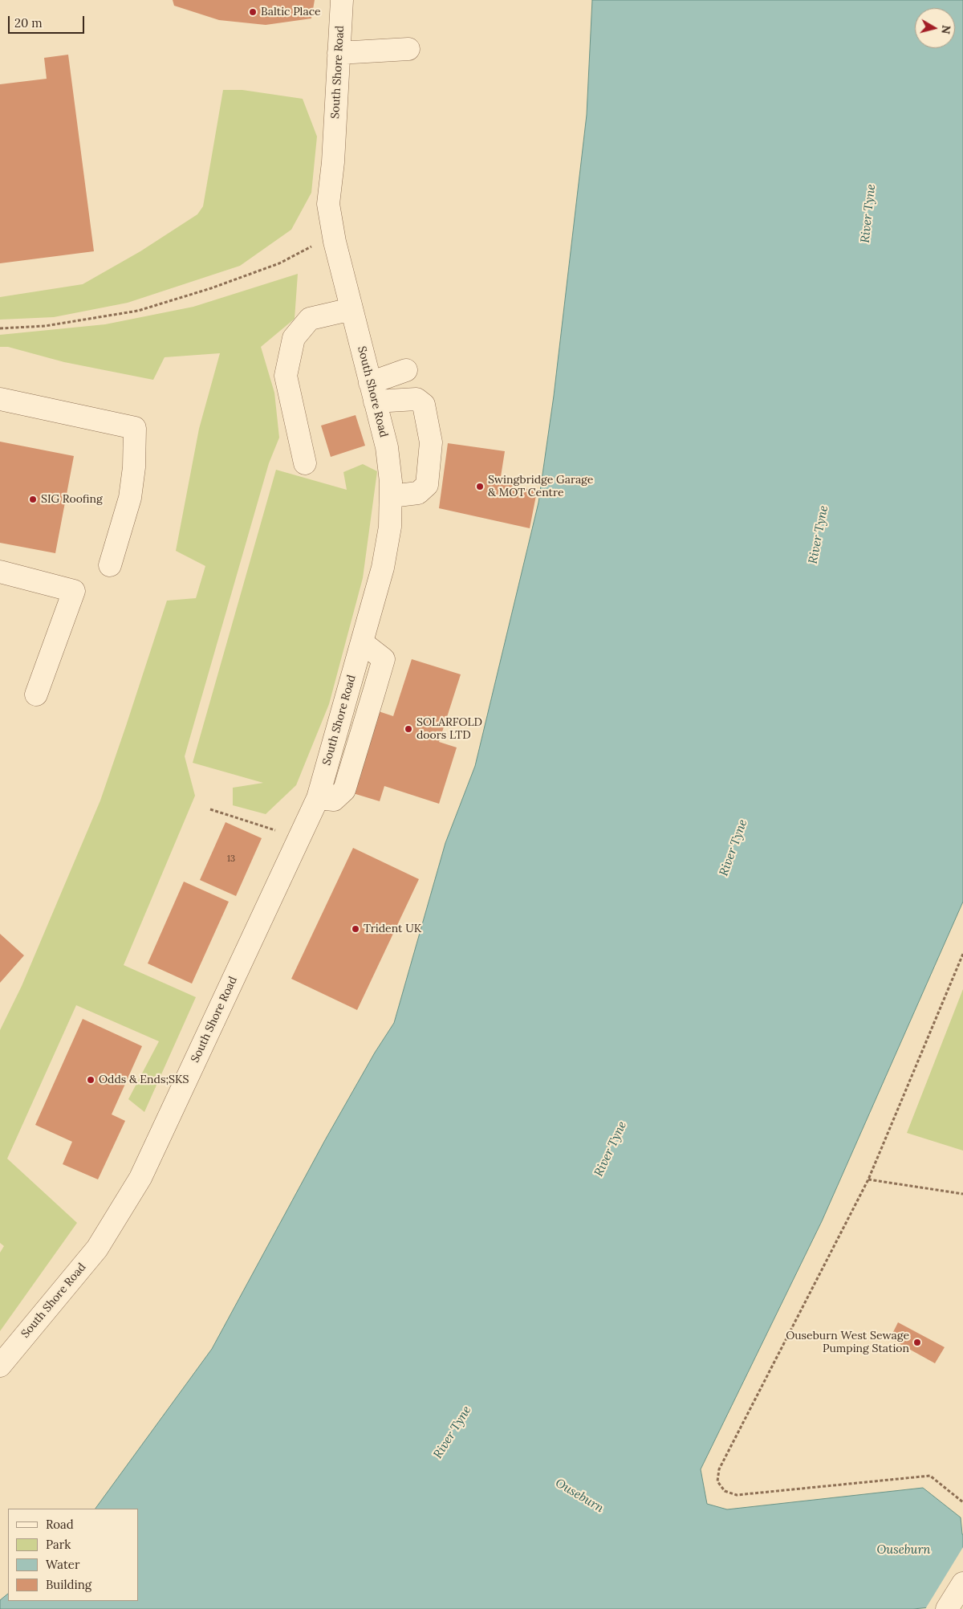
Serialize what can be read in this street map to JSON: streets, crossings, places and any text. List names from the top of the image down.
{
  "streets": {
    "street": ["South Shore Road"]
  },
  "water": ["River Tyne", "Ouseburn"],
  "places": [
    "Baltic Place",
    "Swingbridge Garage & MOT Centre",
    "SIG Roofing",
    "SOLARFOLD doors LTD",
    "Trident UK",
    "Odds & Ends;SKS",
    "Ouseburn West Sewage Pumping Station"
  ],
  "house_numbers": ["13"],
  "legend": [
    "Road",
    "Park",
    "Water",
    "Building"
  ],
  "scale_bar": "20 m",
  "north": "right"
}
